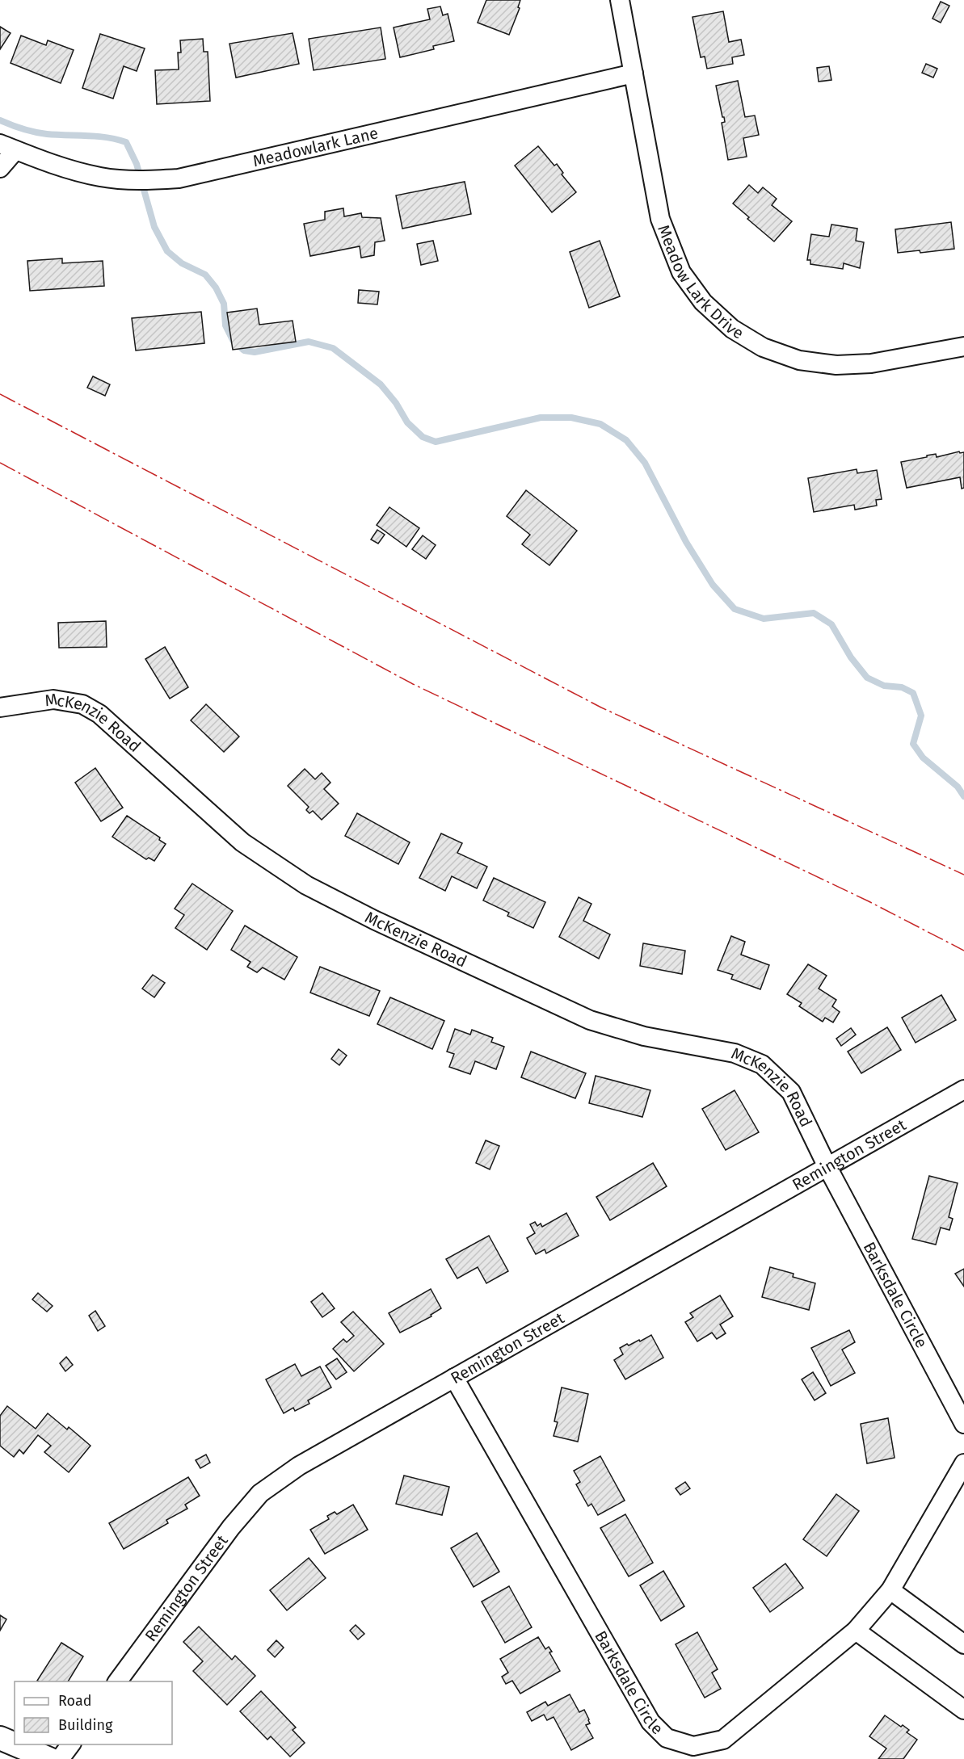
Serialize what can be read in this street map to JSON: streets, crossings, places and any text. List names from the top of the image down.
{
  "streets": {
    "street": [
      "Meadowlark Lane",
      "Meadow Lark Drive",
      "McKenzie Road",
      "Remington Street",
      "Barksdale Circle"
    ]
  },
  "crossings": [
    ["Meadowlark Lane", "Meadow Lark Drive"],
    ["McKenzie Road", "Remington Street"],
    ["McKenzie Road", "Barksdale Circle"],
    ["Remington Street", "Barksdale Circle"]
  ],
  "legend": ["Road", "Building"]
}
